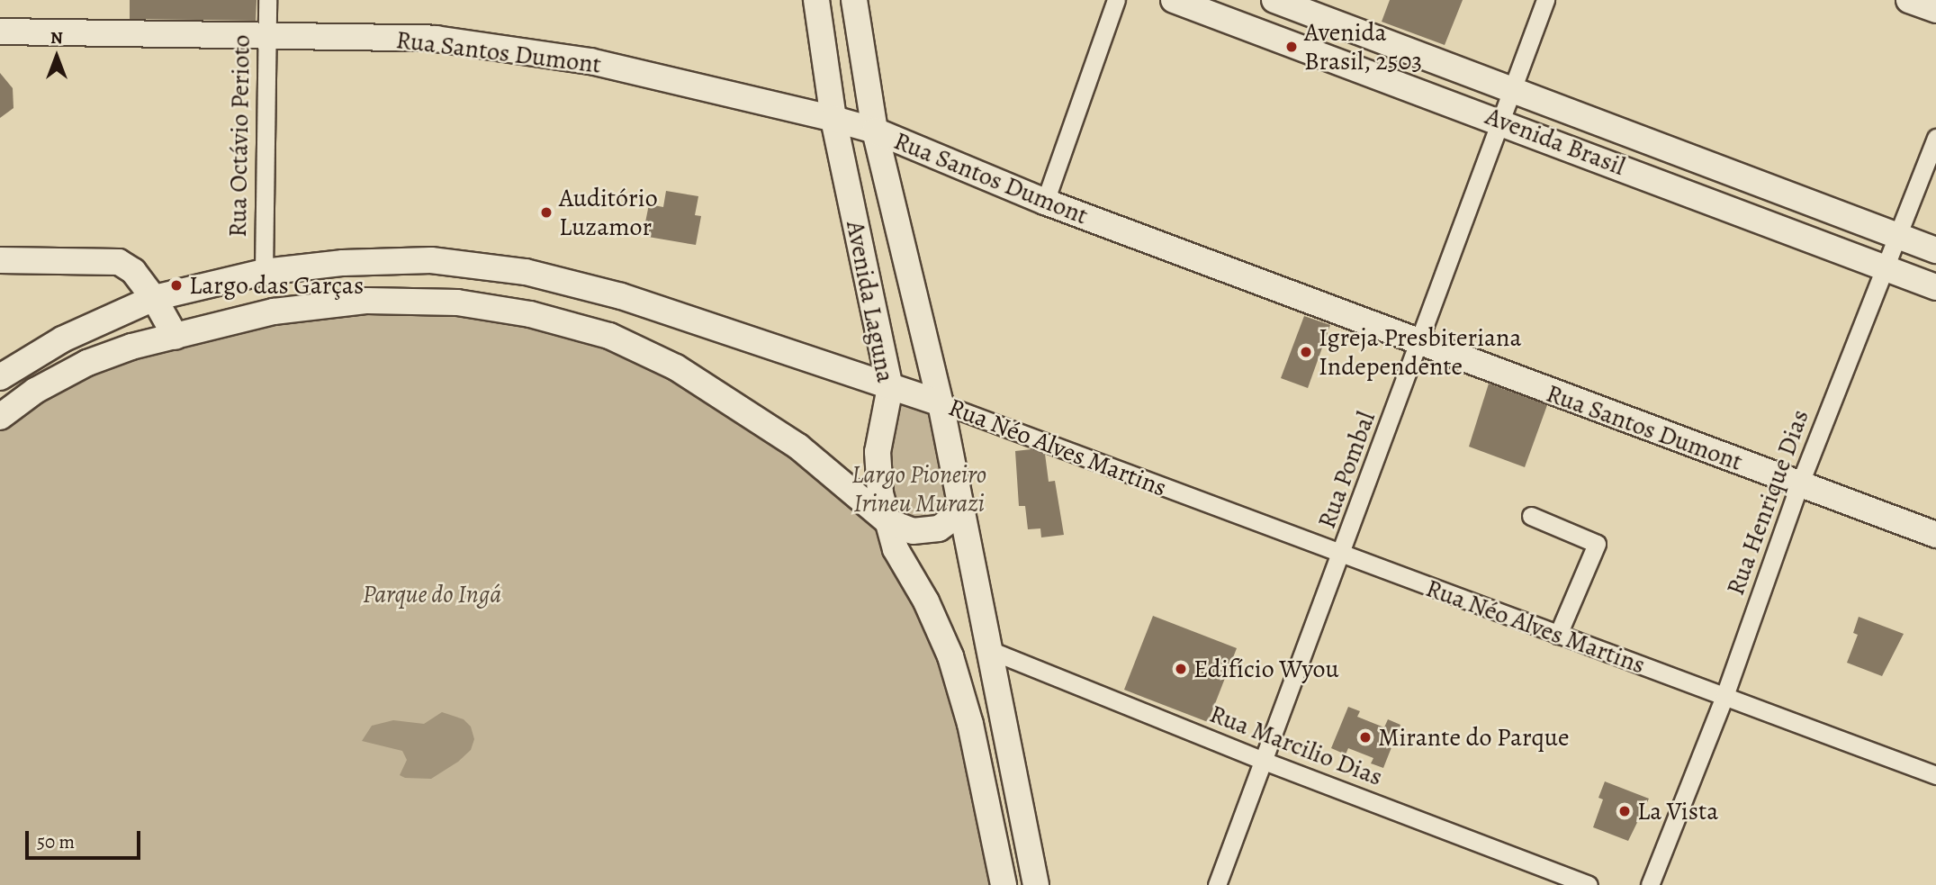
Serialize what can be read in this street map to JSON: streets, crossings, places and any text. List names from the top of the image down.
{
  "streets": {
    "main road": [
      "Rua Santos Dumont",
      "Avenida Brasil",
      "Avenida Laguna",
      "Rua Néo Alves Martins"
    ],
    "street": [
      "Rua Octávio Perioto",
      "Rua Pombal",
      "Rua Henrique Dias",
      "Rua Marcilio Dias"
    ]
  },
  "crossings": [
    ["Rua Santos Dumont", "Rua Octávio Perioto"],
    ["Rua Santos Dumont", "Avenida Laguna"],
    ["Rua Santos Dumont", "Rua Pombal"],
    ["Rua Santos Dumont", "Rua Henrique Dias"],
    ["Rua Octávio Perioto", "Rua Néo Alves Martins"],
    ["Avenida Brasil", "Rua Pombal"],
    ["Avenida Brasil", "Rua Henrique Dias"],
    ["Avenida Laguna", "Rua Néo Alves Martins"],
    ["Avenida Laguna", "Rua Marcilio Dias"],
    ["Rua Néo Alves Martins", "Rua Pombal"],
    ["Rua Néo Alves Martins", "Rua Henrique Dias"],
    ["Rua Pombal", "Rua Marcilio Dias"]
  ],
  "parks": ["Largo Pioneiro Irineu Murazi", "Parque do Ingá"],
  "places": [
    "Avenida Brasil, 2503",
    "Auditório Luzamor",
    "Largo das Garças",
    "Igreja Presbiteriana Independente",
    "Edifício Wyou",
    "Mirante do Parque",
    "La Vista"
  ],
  "scale_bar": "50 m",
  "north": "top"
}
